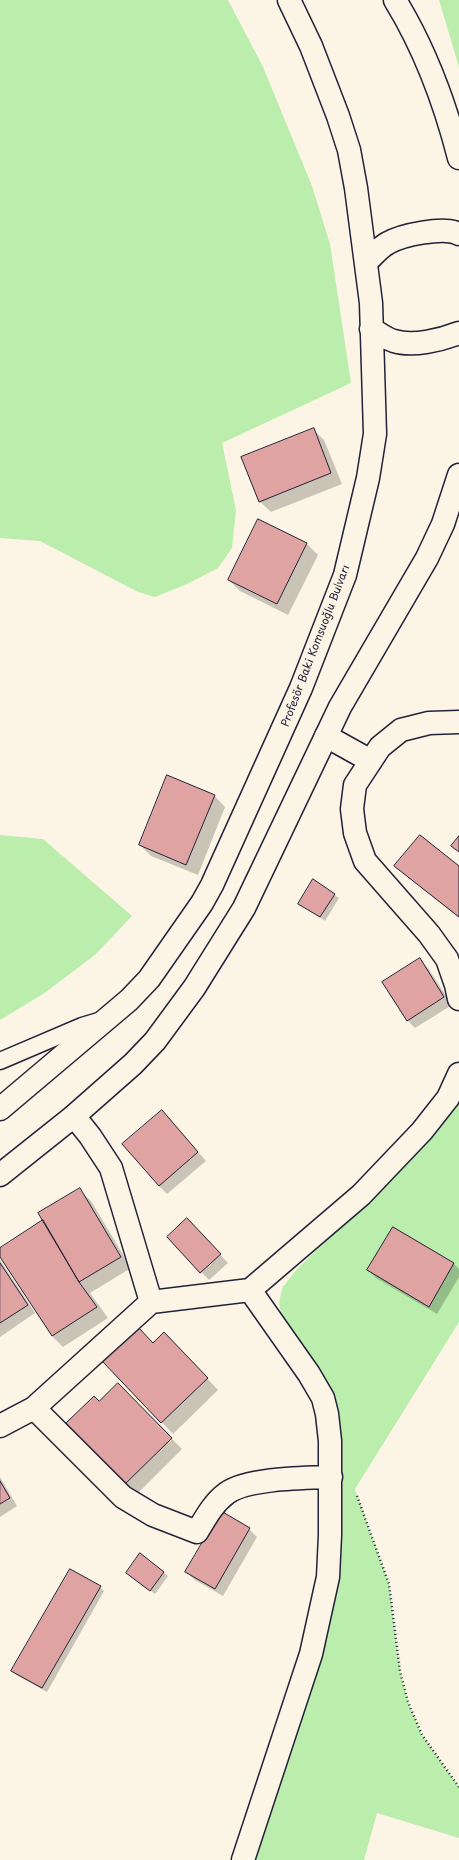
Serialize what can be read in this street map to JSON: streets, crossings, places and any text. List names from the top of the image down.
{
  "streets": {
    "main road": ["Profesör Baki Komsuoğlu Bulvarı"]
  }
}
